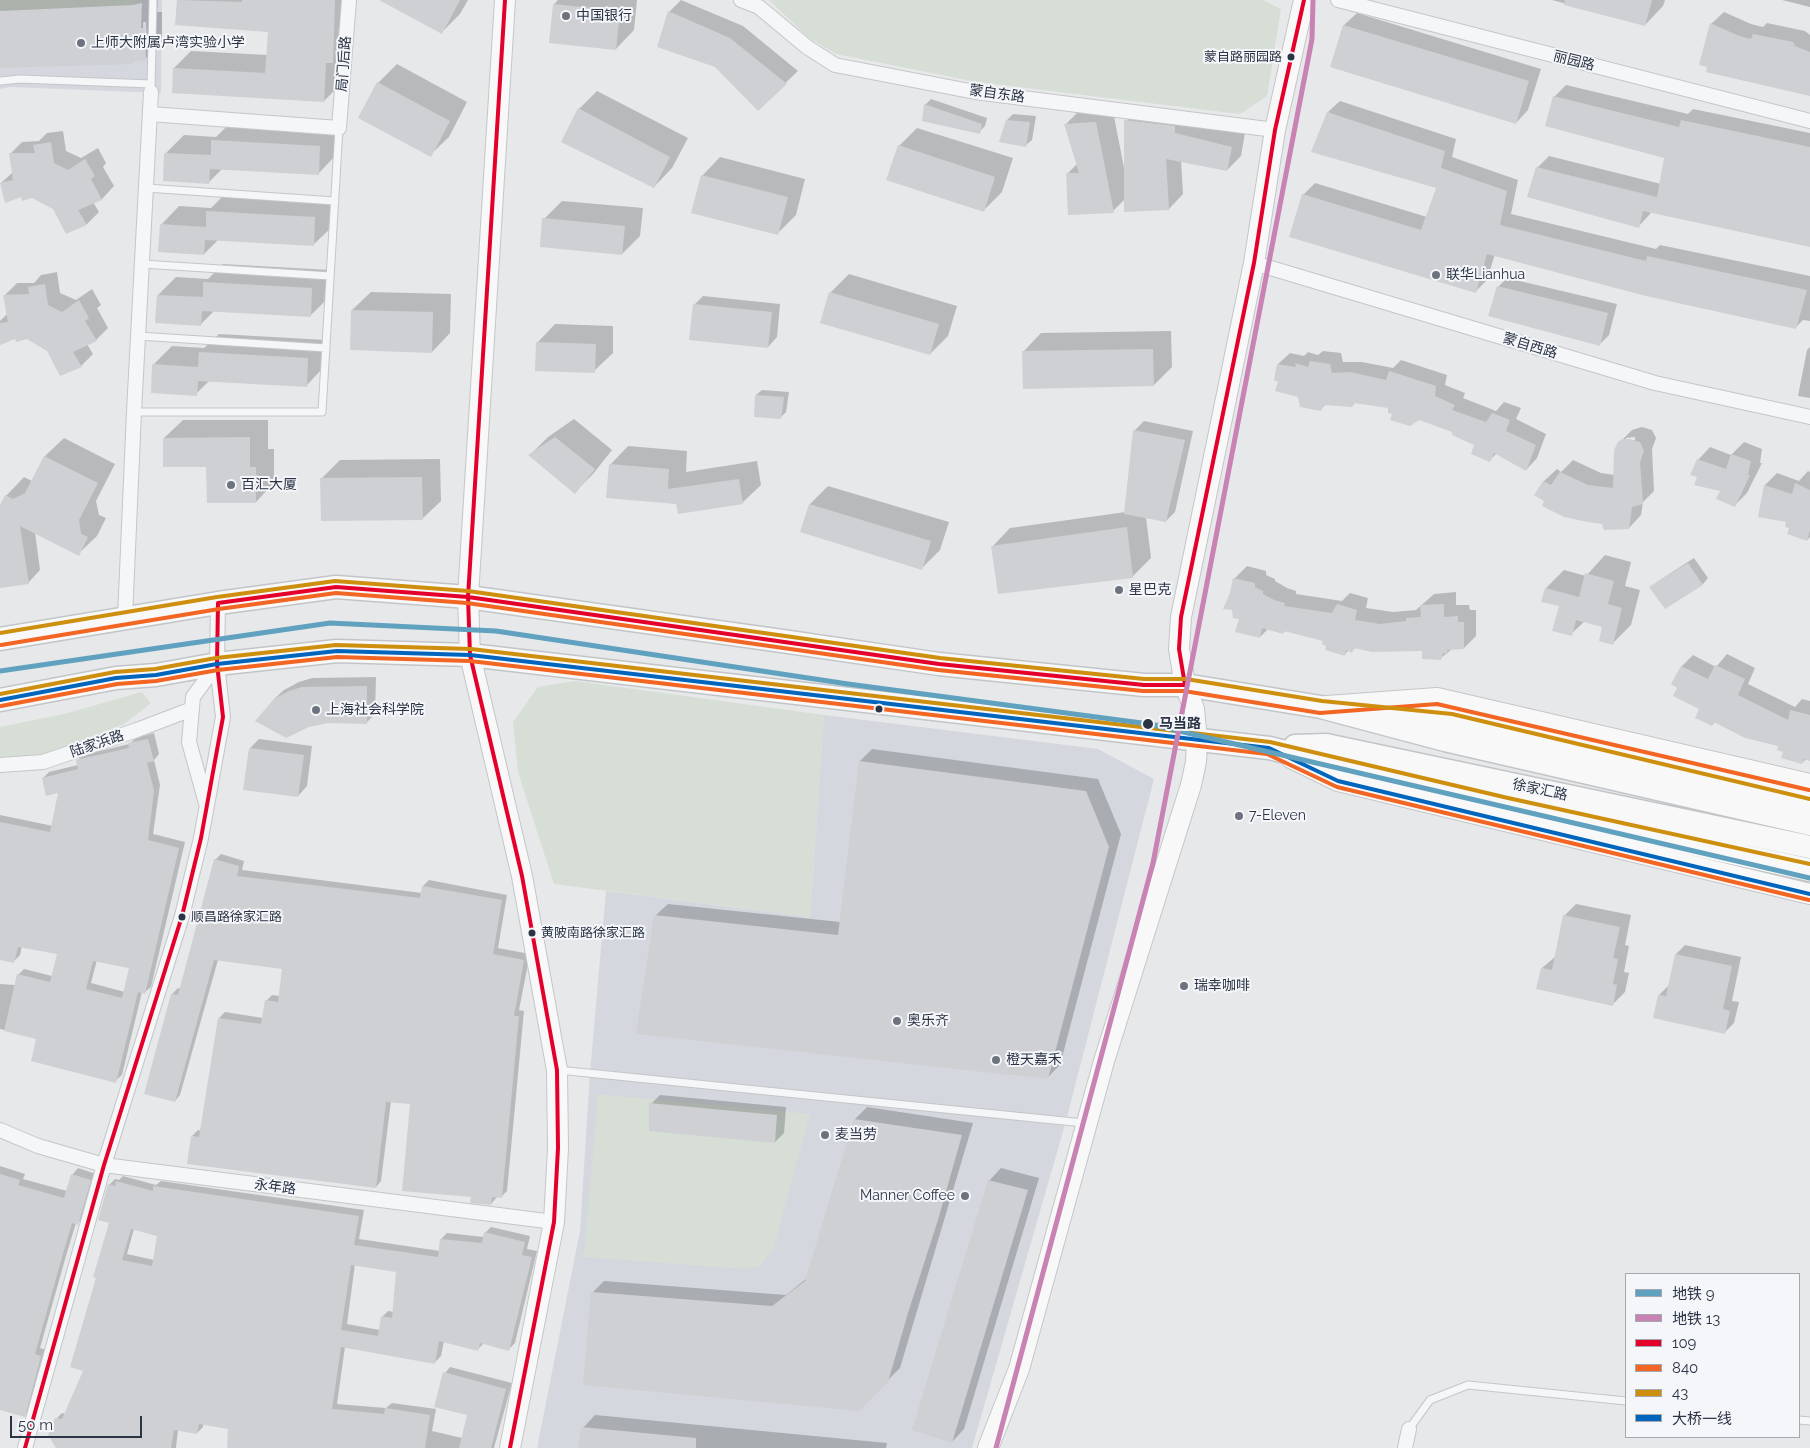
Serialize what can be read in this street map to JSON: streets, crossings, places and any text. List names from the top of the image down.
{
  "streets": {
    "main road": ["徐家汇路"],
    "street": [
      "丽园路",
      "局门后路",
      "蒙自东路",
      "蒙自西路",
      "陆家浜路",
      "永年路"
    ]
  },
  "places": [
    "中国银行",
    "上师大附属卢湾实验小学",
    "蒙自路丽园路",
    "联华Lianhua",
    "百汇大厦",
    "星巴克",
    "上海社会科学院",
    "马当路",
    "7-Eleven",
    "顺昌路徐家汇路",
    "黄陂南路徐家汇路",
    "瑞幸咖啡",
    "奥乐齐",
    "橙天嘉禾",
    "麦当劳",
    "Manner Coffee"
  ],
  "lines": [
    "metro line 13",
    "transit line 109",
    "transit line 43",
    "transit line 840",
    "metro line 9",
    "transit line 大桥一线"
  ],
  "legend": [
    "地铁 9",
    "地铁 13",
    "109",
    "840",
    "43",
    "大桥一线"
  ],
  "scale_bar": "50 m"
}
